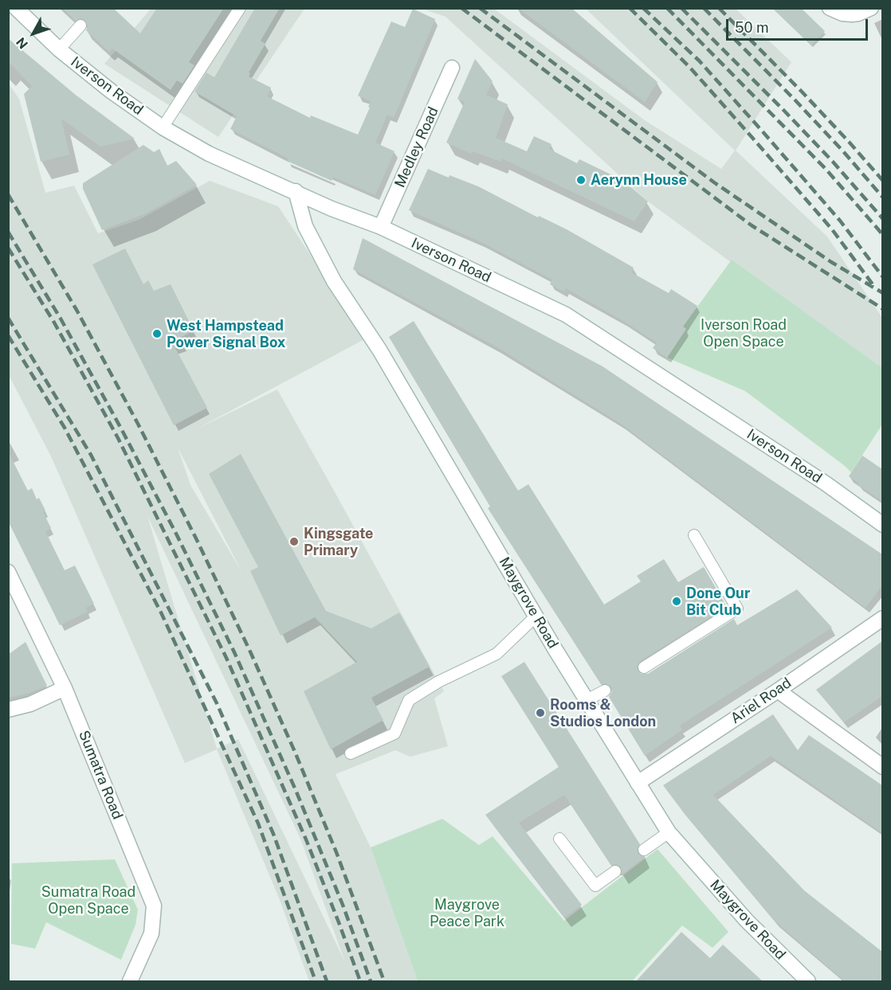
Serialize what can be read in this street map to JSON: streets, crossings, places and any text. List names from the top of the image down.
{
  "streets": {
    "street": [
      "Iverson Road",
      "Medley Road",
      "Maygrove Road",
      "Ariel Road",
      "Sumatra Road"
    ]
  },
  "crossings": [
    ["Iverson Road", "Medley Road"],
    ["Iverson Road", "Maygrove Road"],
    ["Maygrove Road", "Ariel Road"]
  ],
  "parks": ["Iverson Road Open Space", "Sumatra Road Open Space", "Maygrove Peace Park"],
  "places": [
    "Aerynn House",
    "West Hampstead Power Signal Box",
    "Kingsgate Primary",
    "Done Our Bit Club",
    "Rooms & Studios London"
  ],
  "scale_bar": "50 m",
  "north": "bottom left"
}
